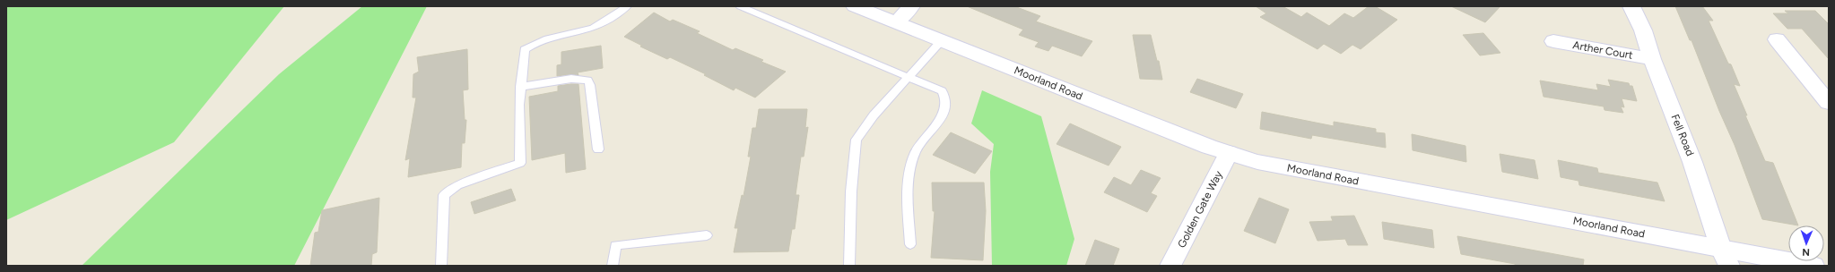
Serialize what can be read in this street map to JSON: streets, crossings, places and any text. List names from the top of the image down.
{
  "streets": {
    "street": [
      "Arther Court",
      "Moorland Road",
      "Fell Road",
      "Golden Gate Way"
    ]
  },
  "crossings": [
    ["Arther Court", "Fell Road"],
    ["Moorland Road", "Fell Road"],
    ["Moorland Road", "Golden Gate Way"]
  ],
  "north": "bottom"
}
